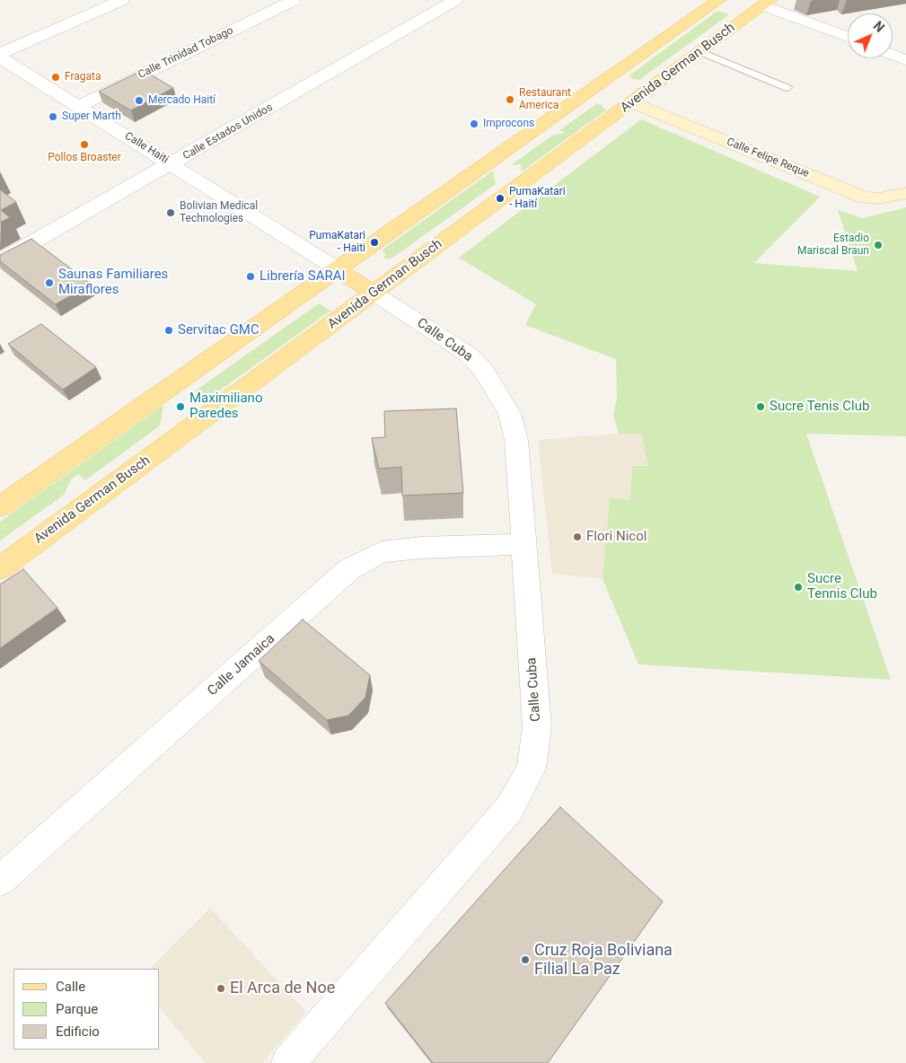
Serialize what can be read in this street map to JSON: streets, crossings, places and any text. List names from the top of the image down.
{
  "streets": {
    "main road": ["Avenida German Busch", "Calle Felipe Reque"],
    "street": [
      "Calle Trinidad Tobago",
      "Calle Estados Unidos",
      "Calle Haiti",
      "Calle Cuba",
      "Calle Jamaica"
    ]
  },
  "crossings": [
    ["Calle Trinidad Tobago", "Calle Haiti"],
    ["Avenida German Busch", "Calle Haiti"],
    ["Avenida German Busch", "Calle Felipe Reque"],
    ["Avenida German Busch", "Calle Cuba"],
    ["Calle Estados Unidos", "Calle Haiti"],
    ["Calle Cuba", "Calle Jamaica"]
  ],
  "places": [
    "Fragata",
    "Restaurant America",
    "Mercado Haití",
    "Super Marth",
    "Improcons",
    "Pollos Broaster",
    "PumaKatari - Haití",
    "Bolivian Medical Technologies",
    "PumaKatari - Haiti",
    "Estadio Mariscal Braun",
    "Librería SARAI",
    "Saunas Familiares Miraflores",
    "Servitac GMC",
    "Maximiliano Paredes",
    "Sucre Tenis Club",
    "Flori Nicol",
    "Sucre Tennis Club",
    "Cruz Roja Boliviana Filial La Paz",
    "El Arca de Noe"
  ],
  "legend": ["Calle", "Parque", "Edificio"],
  "north": "top right"
}
